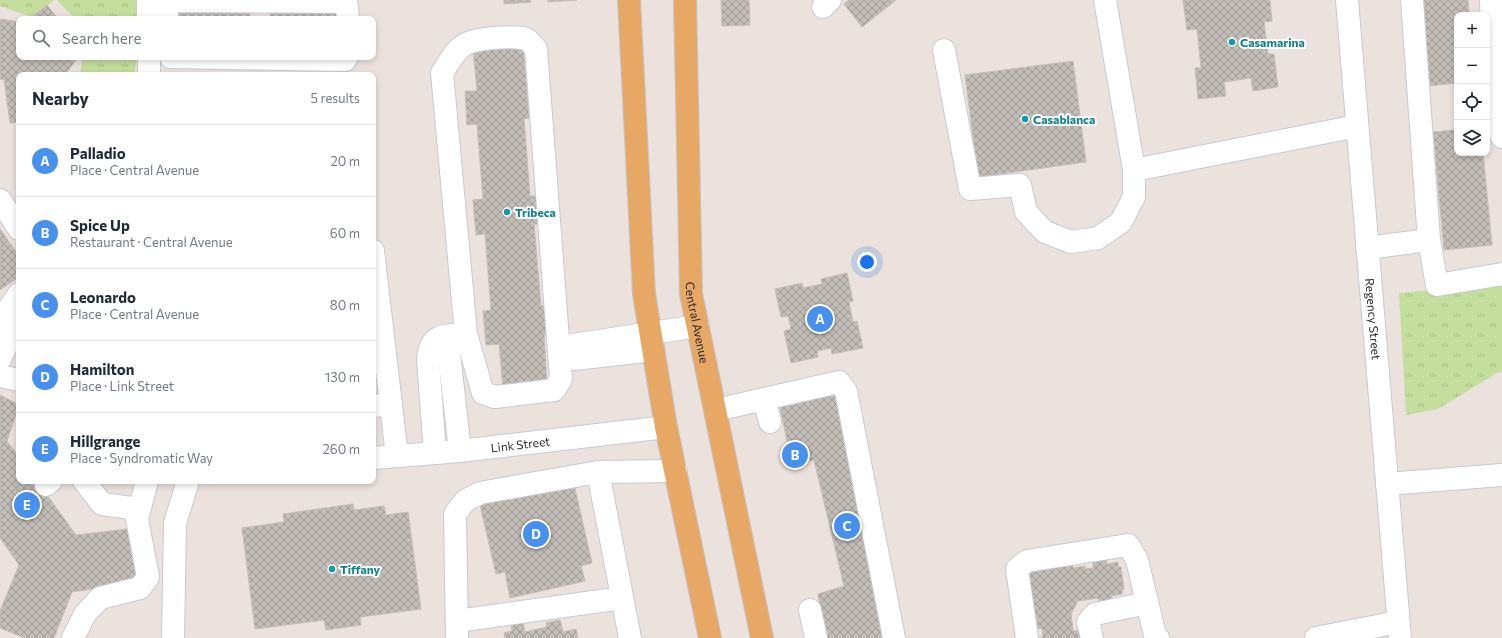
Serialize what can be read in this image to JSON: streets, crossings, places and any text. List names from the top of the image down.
{
  "streets": {
    "main road": ["Central Avenue"],
    "street": ["Regency Street", "Link Street"]
  },
  "places": [
    "Casamarina",
    "Casablanca",
    "Tribeca",
    "Tiffany"
  ],
  "page": {
    "map_buttons": ["+", "−"],
    "search": "Search here",
    "heading": ["Nearby", "5 results"],
    "list": [
      {
        "mark": "A",
        "name": "Palladio",
        "note": "Place · Central Avenue",
        "value": "20 m"
      },
      {
        "mark": "B",
        "name": "Spice Up",
        "note": "Restaurant · Central Avenue",
        "value": "60 m"
      },
      {
        "mark": "C",
        "name": "Leonardo",
        "note": "Place · Central Avenue",
        "value": "80 m"
      },
      {
        "mark": "D",
        "name": "Hamilton",
        "note": "Place · Link Street",
        "value": "130 m"
      },
      {
        "mark": "E",
        "name": "Hillgrange",
        "note": "Place · Syndromatic Way",
        "value": "260 m"
      }
    ],
    "pins": [
      "A",
      "B",
      "E",
      "C",
      "D"
    ]
  }
}
